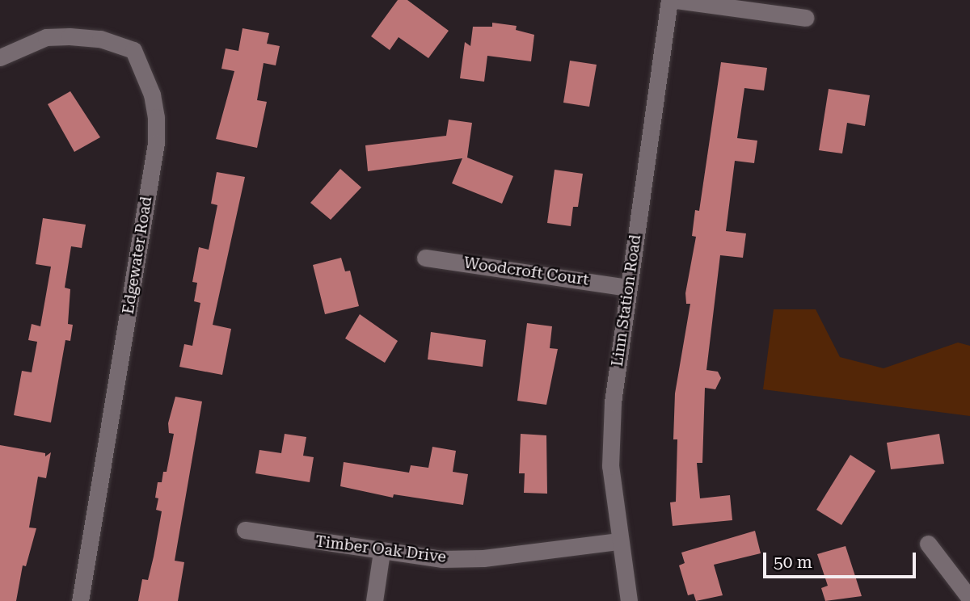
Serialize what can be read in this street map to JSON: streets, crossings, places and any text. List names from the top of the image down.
{
  "streets": {
    "street": [
      "Edgewater Road",
      "Woodcroft Court",
      "Linn Station Road",
      "Timber Oak Drive"
    ]
  },
  "crossings": [
    ["Woodcroft Court", "Linn Station Road"],
    ["Linn Station Road", "Timber Oak Drive"]
  ],
  "scale_bar": "50 m"
}
